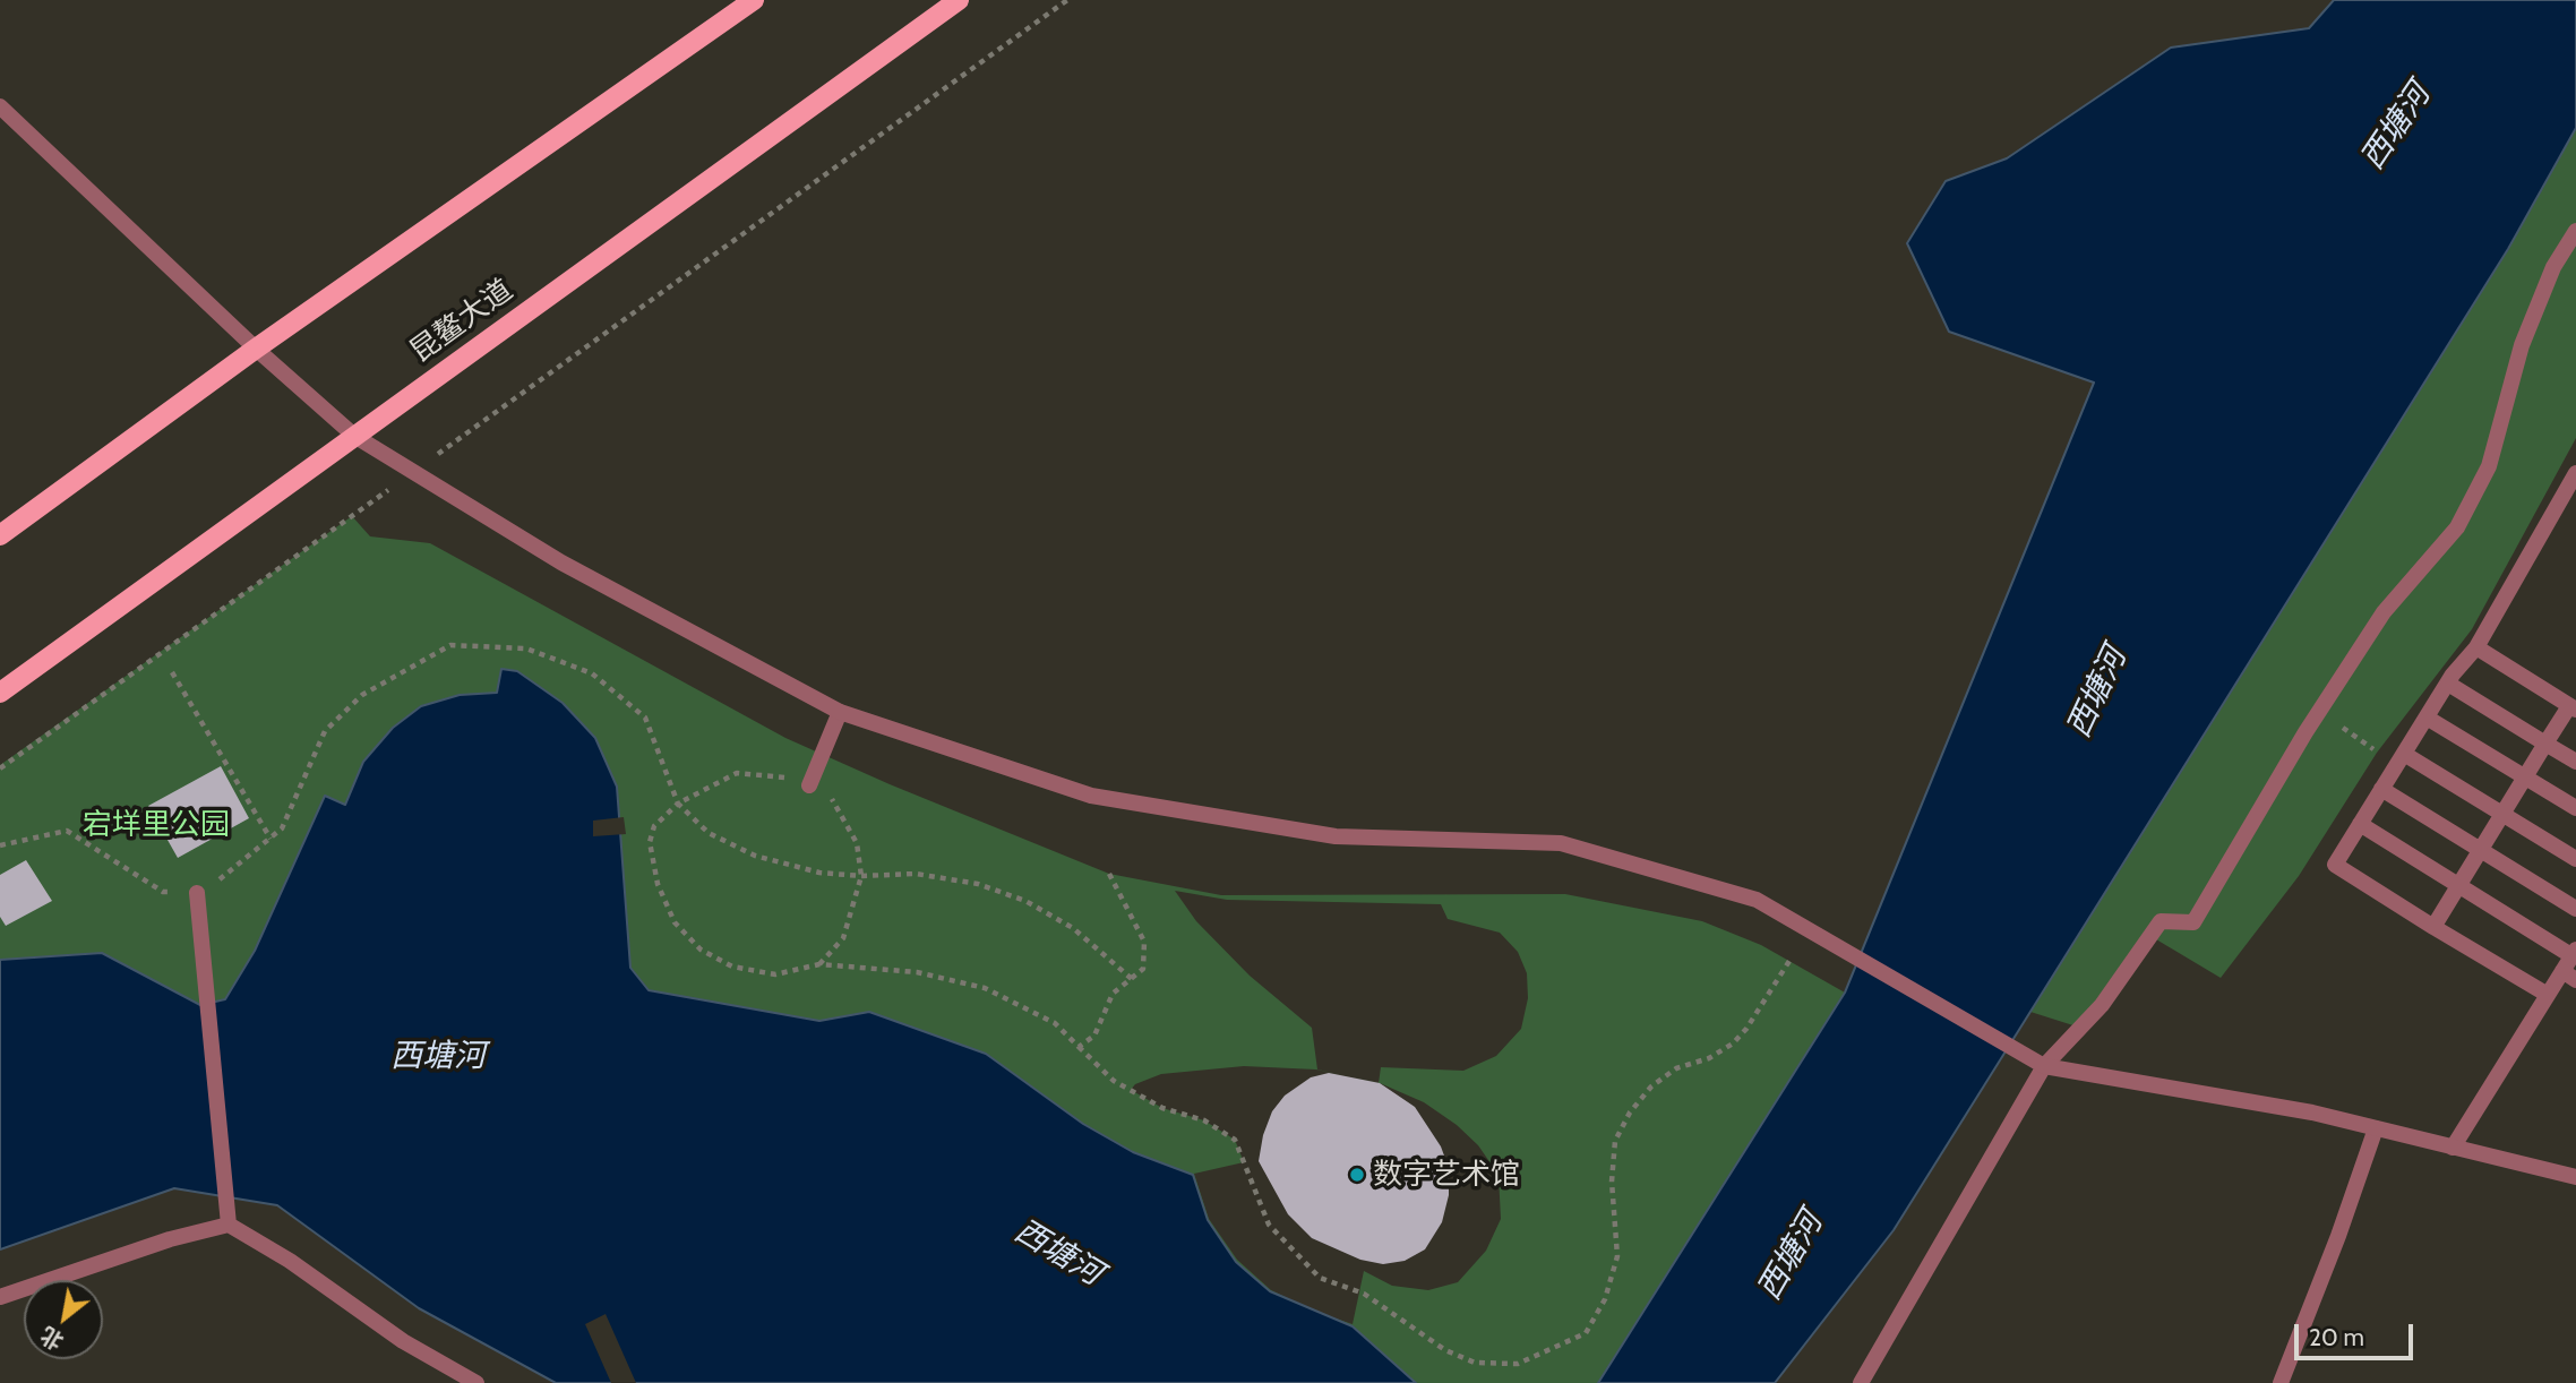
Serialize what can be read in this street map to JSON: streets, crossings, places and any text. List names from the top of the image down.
{
  "streets": {
    "main road": ["昆鳌大道"]
  },
  "water": ["西塘河"],
  "parks": ["宕垟里公园"],
  "places": ["数字艺术馆"],
  "scale_bar": "20 m",
  "north": "bottom left"
}
